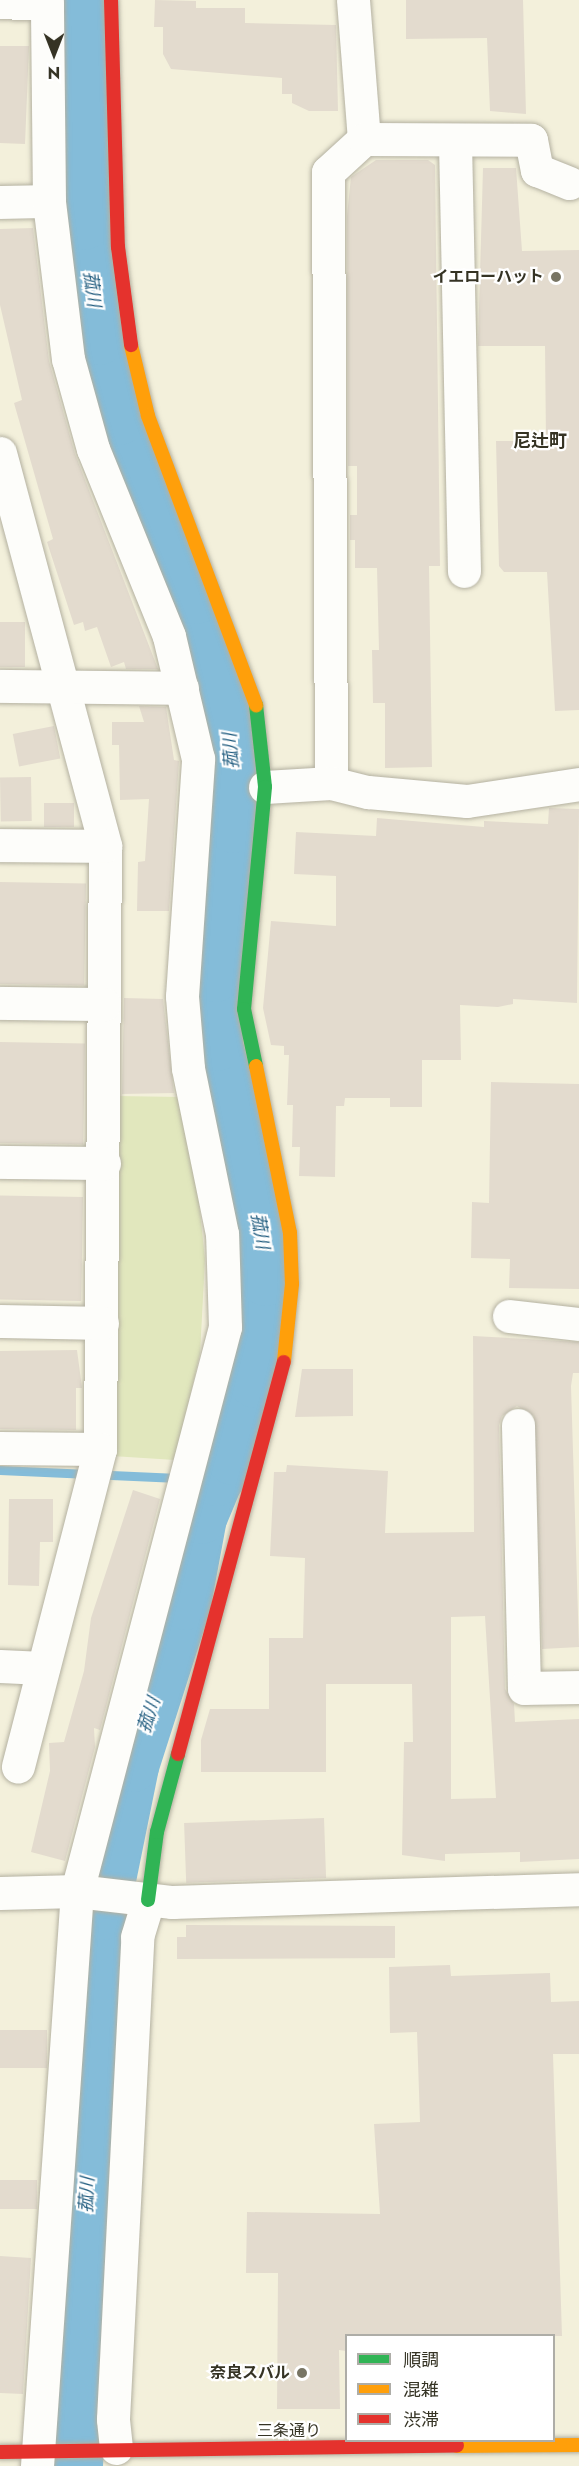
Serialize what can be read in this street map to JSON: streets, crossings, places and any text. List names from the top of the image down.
{
  "streets": {
    "street": ["三条通り"]
  },
  "districts": ["尼辻町"],
  "water": ["菰川"],
  "places": ["イエローハット", "奈良スバル"],
  "legend": ["順調", "混雑", "渋滞"],
  "north": "bottom"
}
